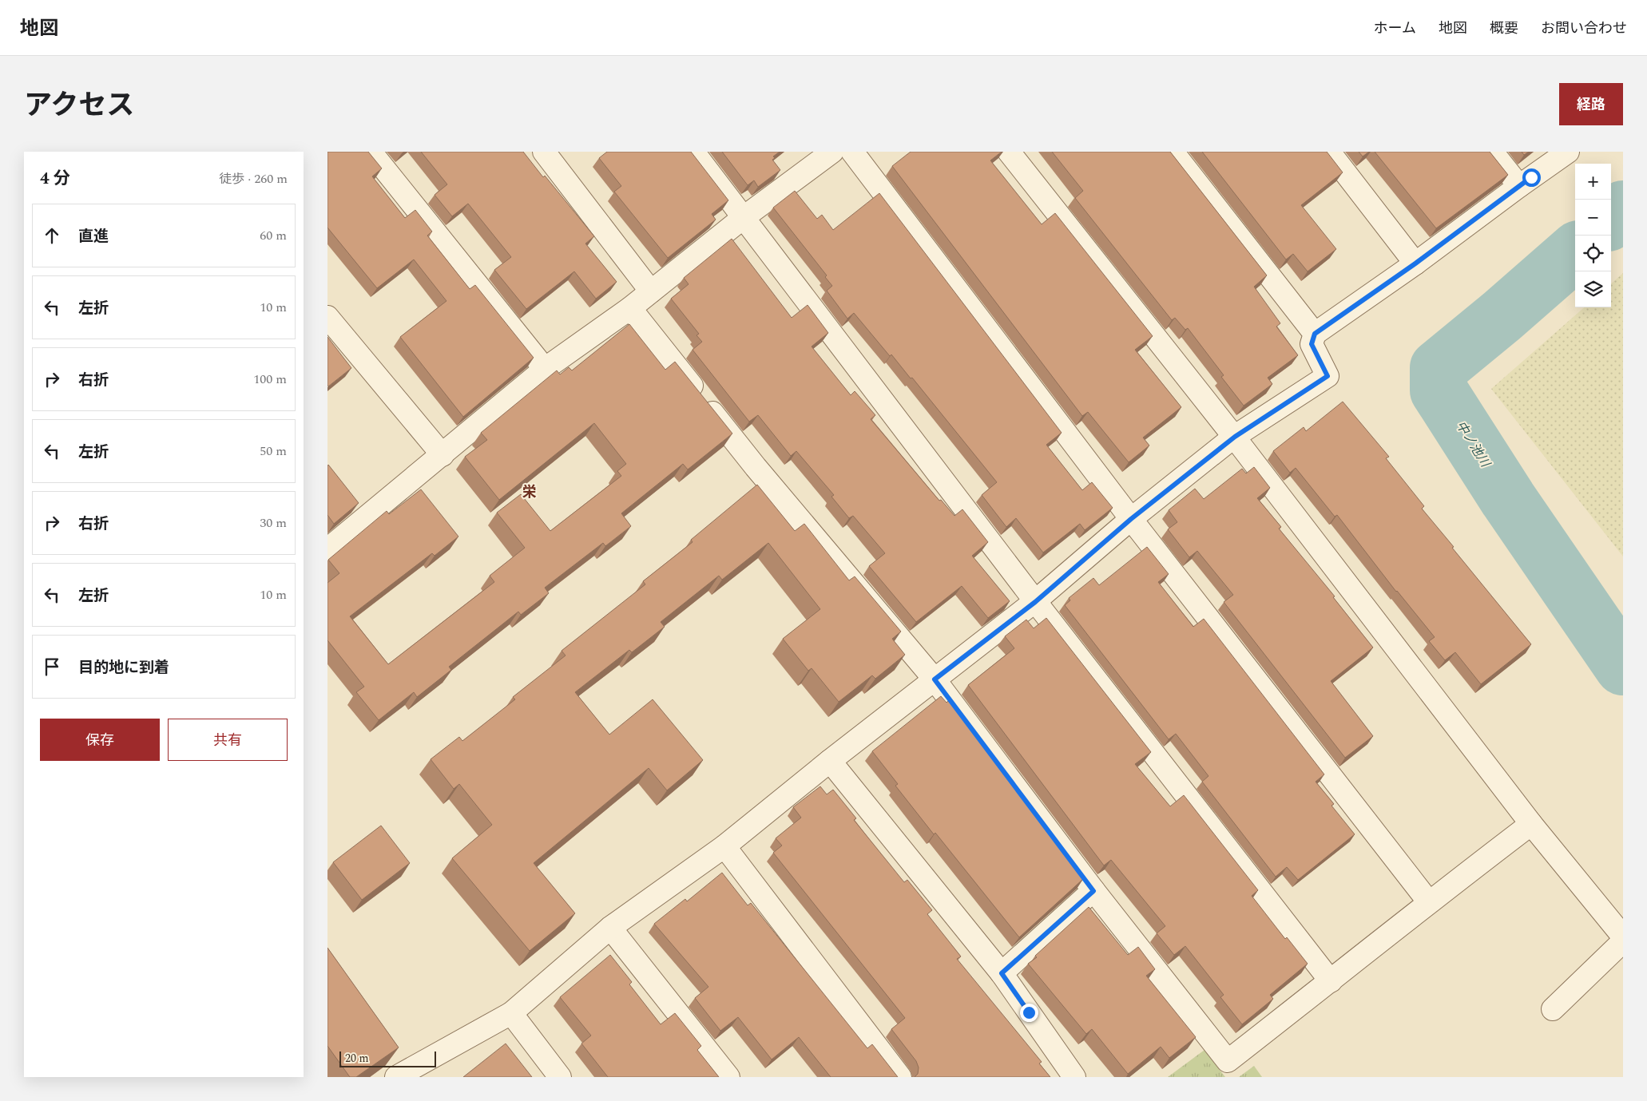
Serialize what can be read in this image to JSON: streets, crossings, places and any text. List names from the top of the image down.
{
  "districts": ["栄"],
  "water": ["中ノ池川"],
  "scale_bar": "20 m",
  "page": {
    "header": "地図",
    "nav": [
      "ホーム",
      "地図",
      "概要",
      "お問い合わせ"
    ],
    "title": "アクセス",
    "buttons": [
      "経路",
      ["保存", "共有"]
    ],
    "heading": ["4 分", "徒歩 · 260 m"],
    "map_buttons": ["+", "−"],
    "list": [
      ["直進", "60 m"],
      ["左折", "10 m"],
      ["右折", "100 m"],
      ["左折", "50 m"],
      ["右折", "30 m"],
      ["左折", "10 m"],
      "目的地に到着"
    ],
    "scale": "20 m"
  }
}
